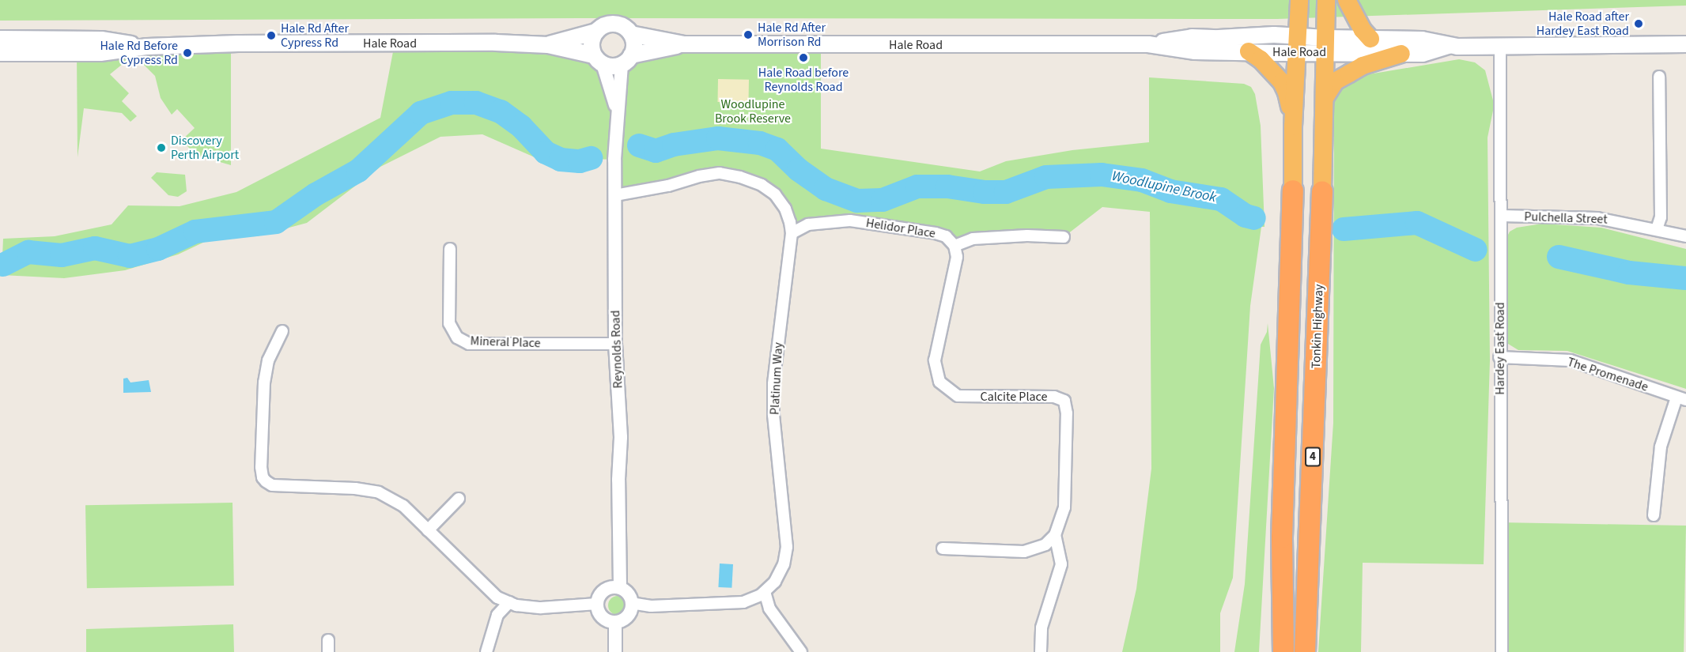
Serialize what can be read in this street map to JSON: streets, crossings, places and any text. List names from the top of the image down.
{
  "streets": {
    "highway": ["Tonkin Highway", "4"],
    "main road": ["Hale Road"],
    "street": [
      "Pulchella Street",
      "Helidor Place",
      "Mineral Place",
      "Hardey East Road",
      "Reynolds Road",
      "The Promenade",
      "Platinum Way",
      "Calcite Place"
    ]
  },
  "crossings": [
    ["Hale Road", "Tonkin Highway"],
    ["Hale Road", "Hardey East Road"],
    ["Hale Road", "Reynolds Road"],
    ["Hale Road", "4"],
    ["Pulchella Street", "Hardey East Road"],
    ["Helidor Place", "Platinum Way"],
    ["Helidor Place", "Calcite Place"],
    ["Mineral Place", "Reynolds Road"],
    ["Hardey East Road", "The Promenade"],
    ["Reynolds Road", "Platinum Way"]
  ],
  "water": ["Woodlupine Brook"],
  "parks": ["Woodlupine Brook Reserve"],
  "places": [
    "Hale Road after Hardey East Road",
    "Hale Rd After Morrison Rd",
    "Hale Rd After Cypress Rd",
    "Hale Rd Before Cypress Rd",
    "Hale Road before Reynolds Road",
    "Discovery Perth Airport"
  ]
}
